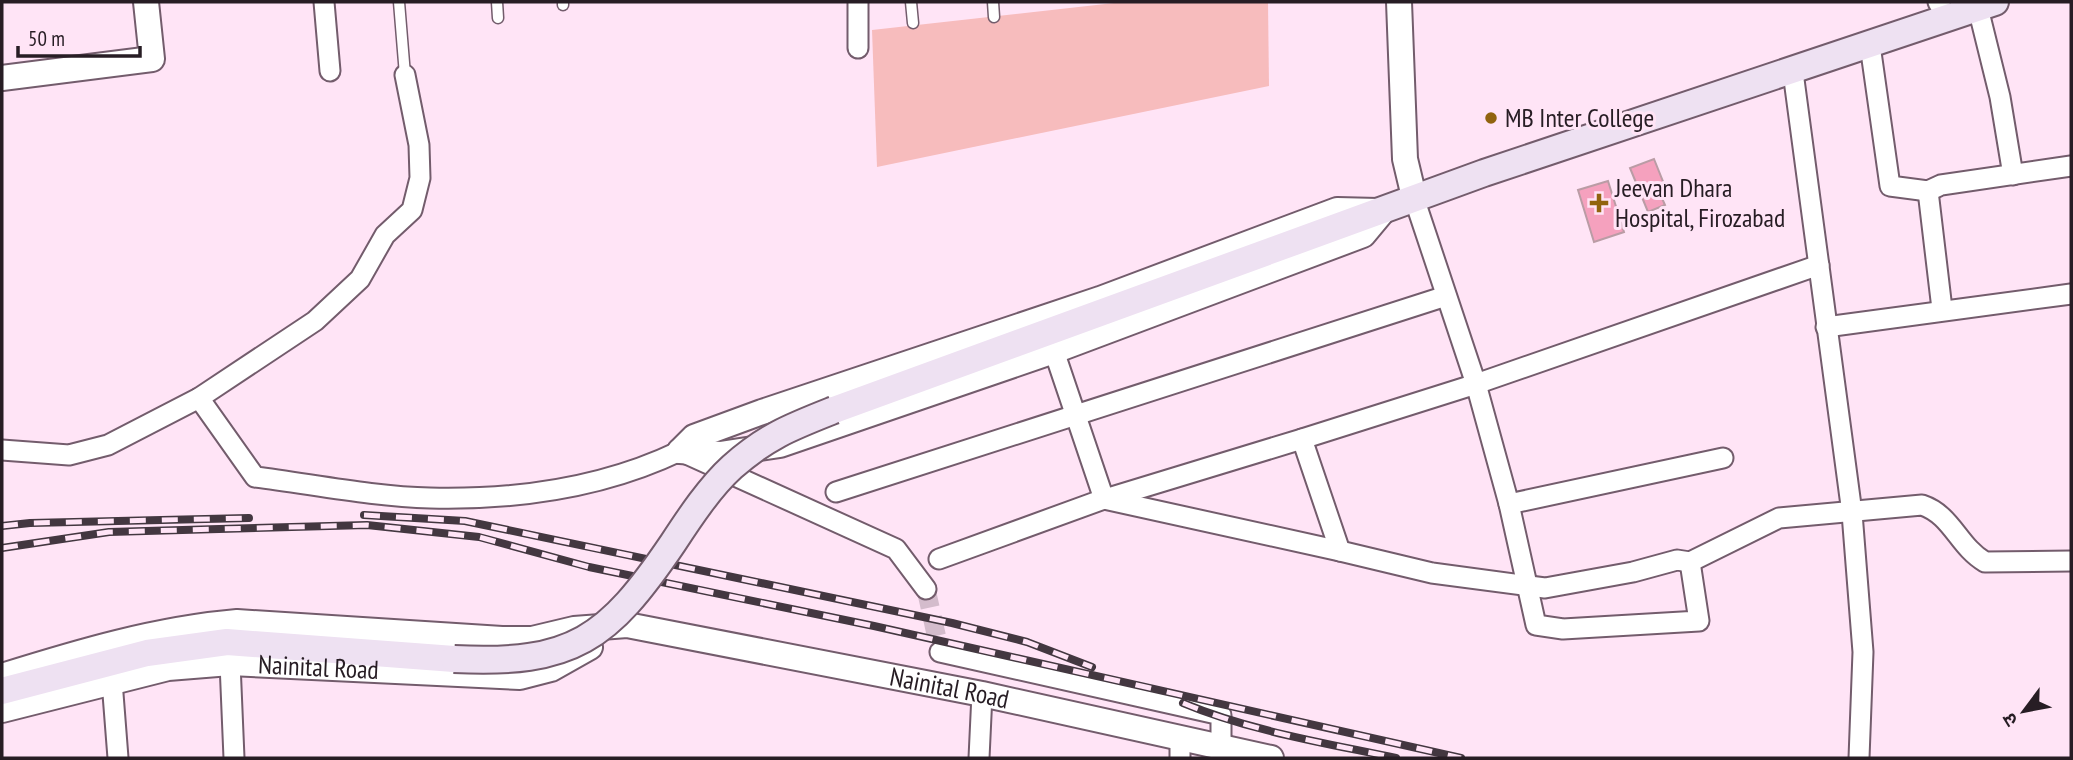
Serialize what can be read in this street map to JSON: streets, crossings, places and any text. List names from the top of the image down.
{
  "streets": {
    "main road": ["Nainital Road"]
  },
  "places": {
    "other": ["MB Inter College"],
    "health": ["Jeevan Dhara Hospital, Firozabad"]
  },
  "scale_bar": "50 m",
  "north": "bottom left"
}
